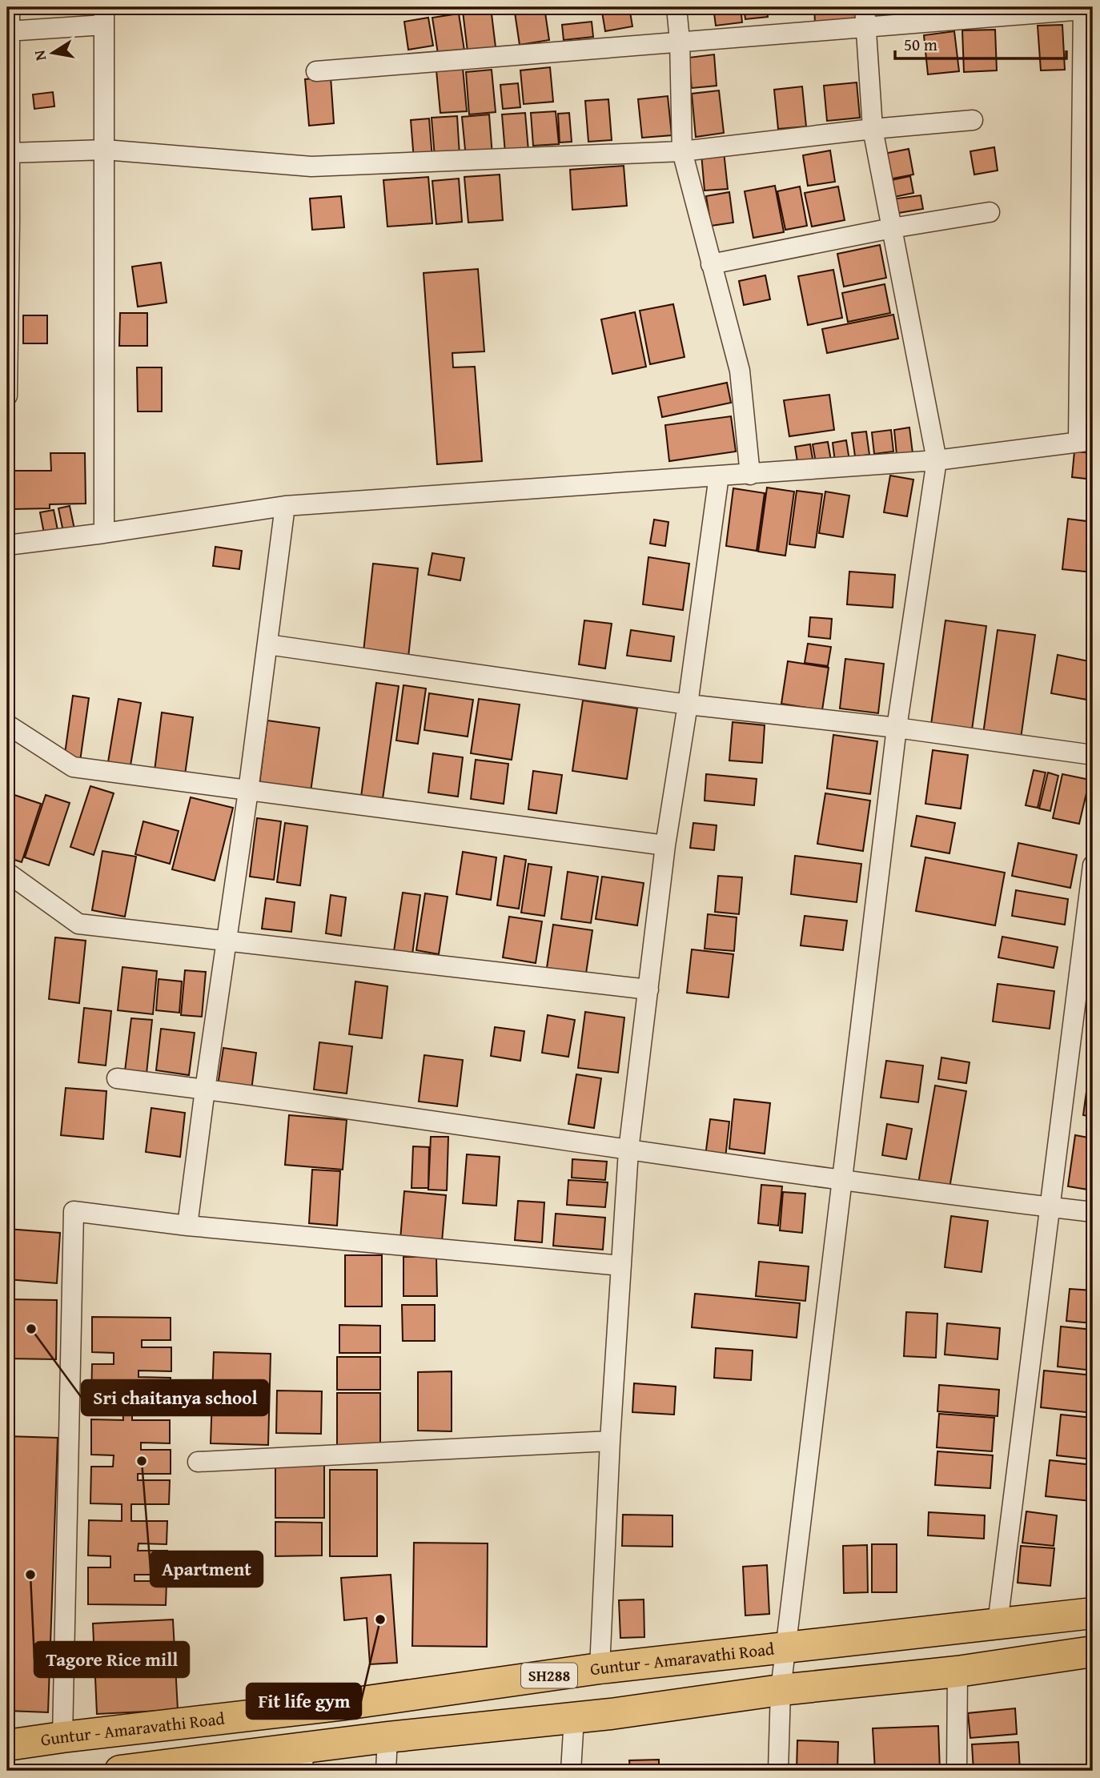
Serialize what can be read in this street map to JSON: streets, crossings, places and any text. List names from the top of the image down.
{
  "streets": {
    "main road": ["Guntur - Amaravathi Road", "SH288"]
  },
  "places": [
    "Sri chaitanya school",
    "Apartment",
    "Tagore Rice mill",
    "Fit life gym"
  ],
  "scale_bar": "50 m",
  "north": "left"
}
